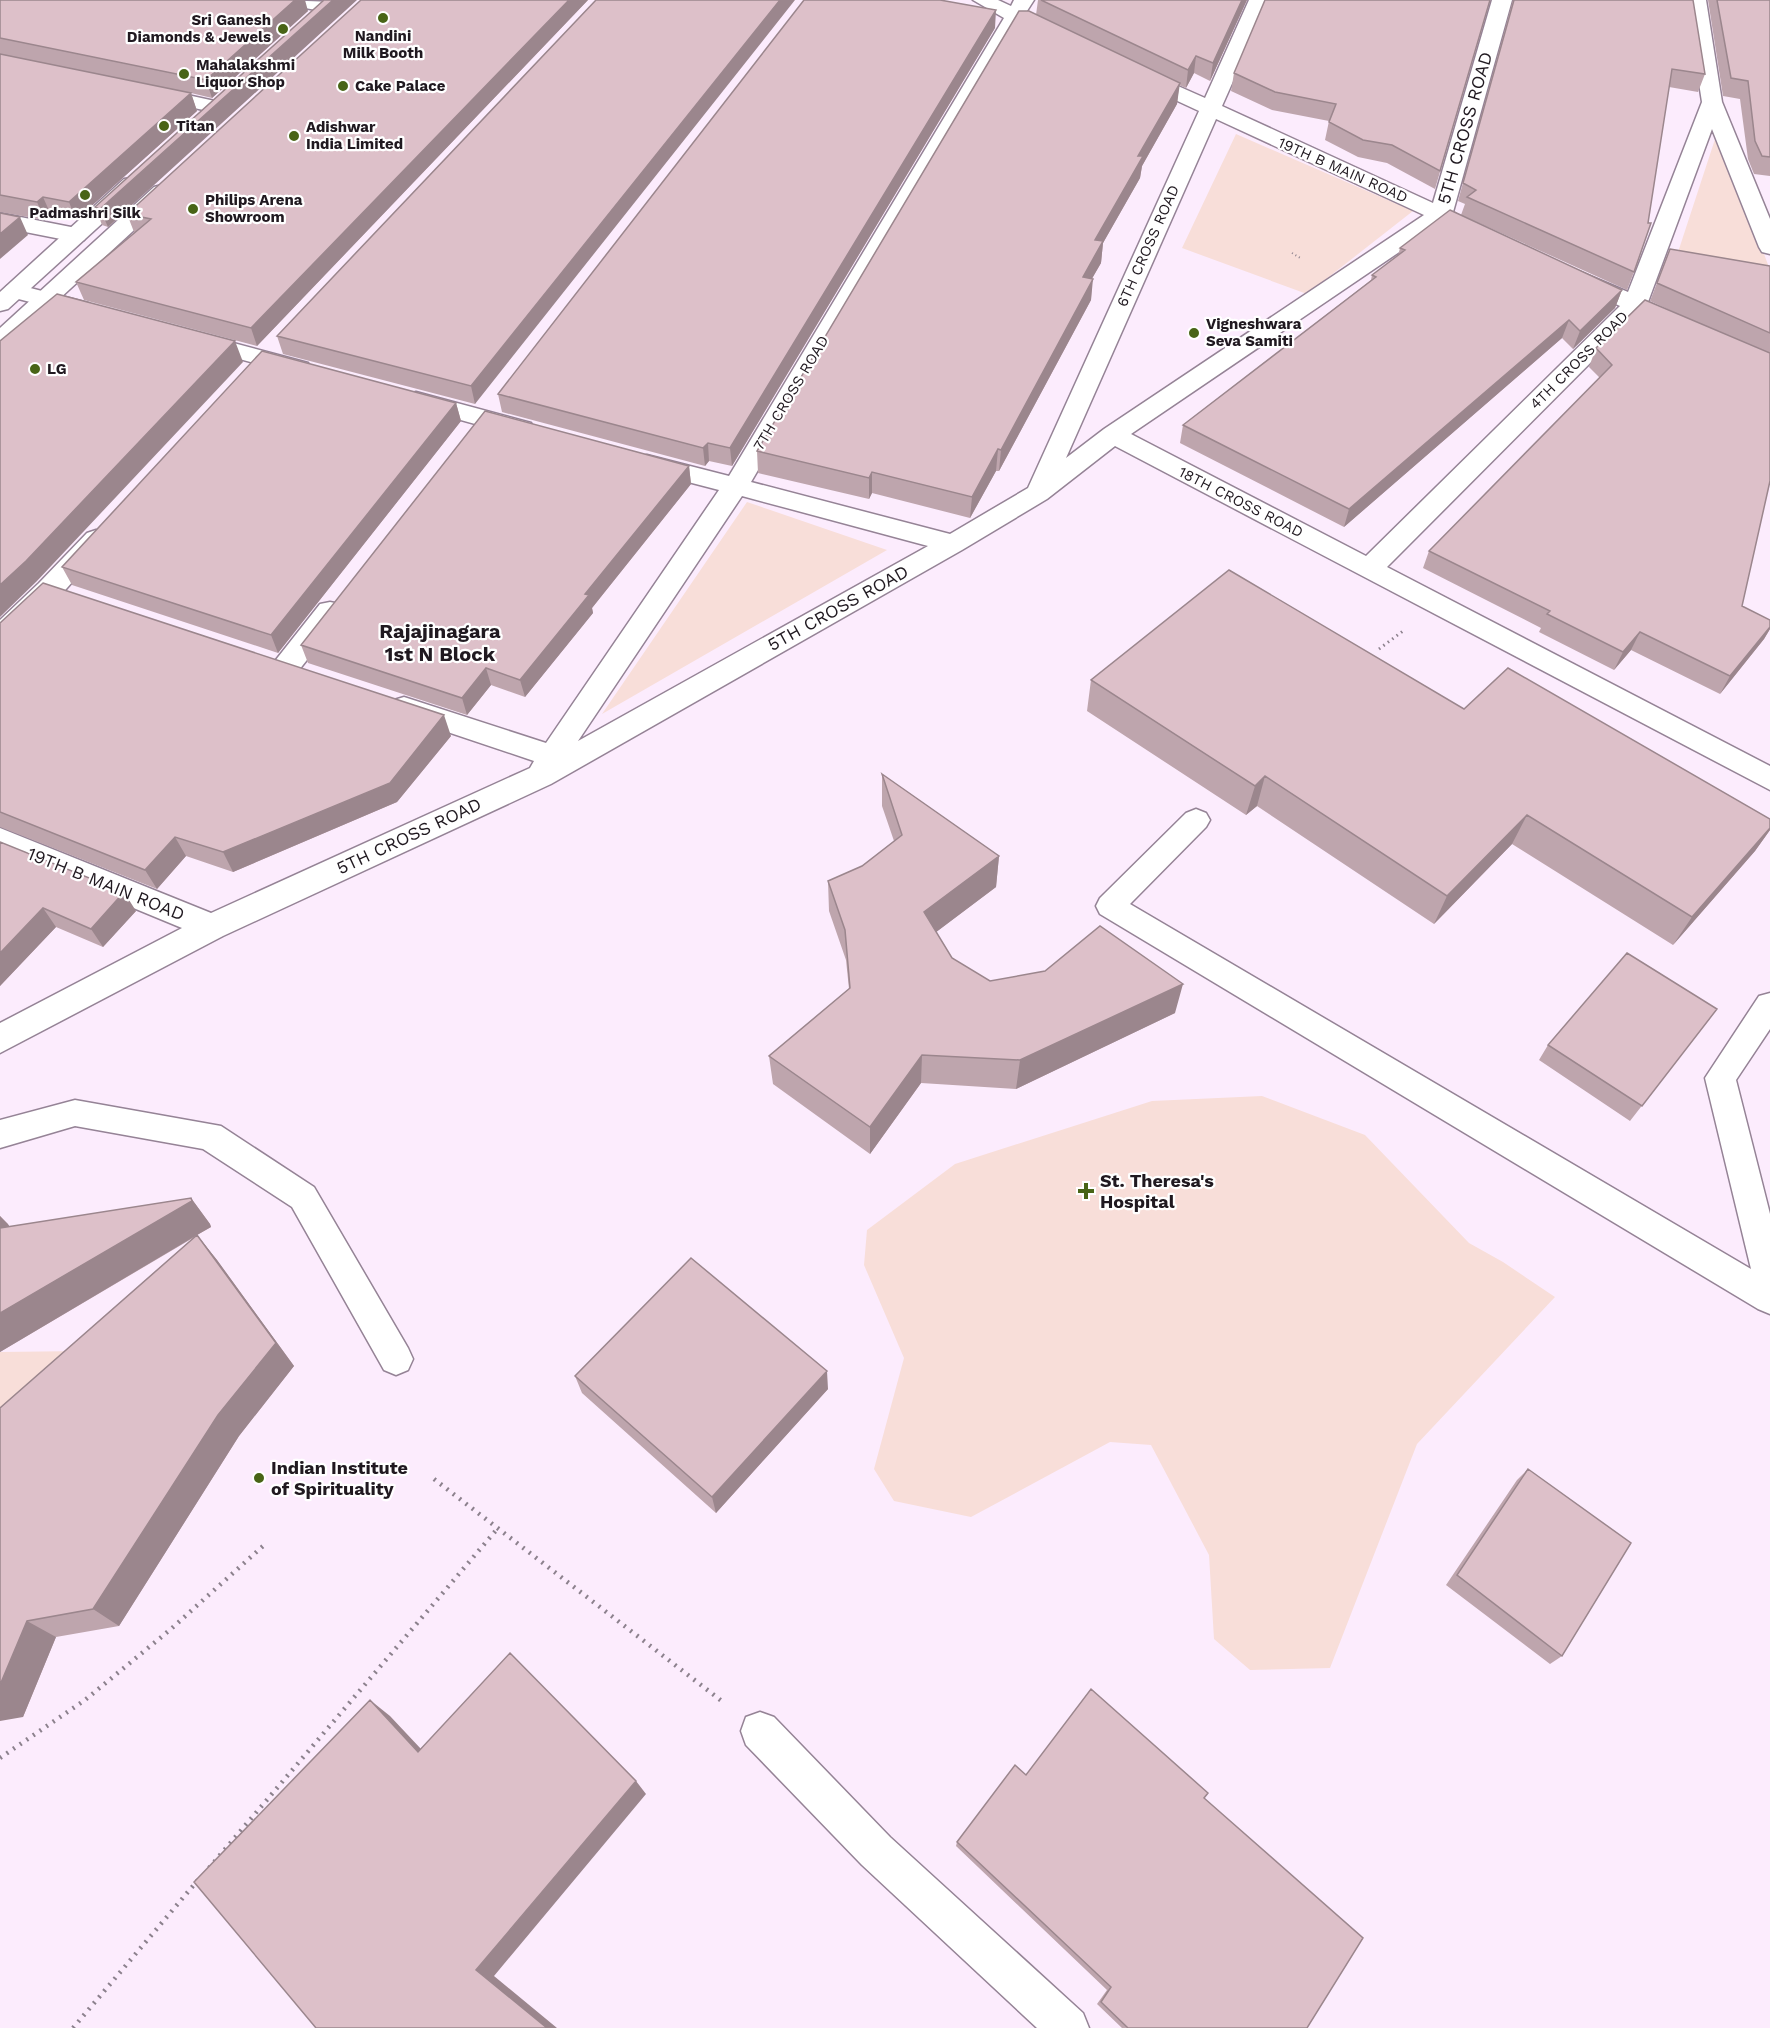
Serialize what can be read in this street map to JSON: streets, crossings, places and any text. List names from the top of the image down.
{
  "streets": {
    "street": [
      "5TH CROSS ROAD",
      "19TH B MAIN ROAD",
      "6TH CROSS ROAD",
      "4TH CROSS ROAD",
      "7TH CROSS ROAD",
      "18TH CROSS ROAD"
    ]
  },
  "crossings": [
    ["5TH CROSS ROAD", "19TH B MAIN ROAD"],
    ["5TH CROSS ROAD", "6TH CROSS ROAD"],
    ["5TH CROSS ROAD", "7TH CROSS ROAD"],
    ["5TH CROSS ROAD", "18TH CROSS ROAD"],
    ["19TH B MAIN ROAD", "6TH CROSS ROAD"],
    ["4TH CROSS ROAD", "18TH CROSS ROAD"]
  ],
  "districts": ["Rajajinagara 1st N Block"],
  "places": {
    "other": [
      "Nandini Milk Booth",
      "Sri Ganesh Diamonds & Jewels",
      "Mahalakshmi Liquor Shop",
      "Cake Palace",
      "Titan",
      "Adishwar India Limited",
      "Padmashri Silk",
      "Philips Arena Showroom",
      "Vigneshwara Seva Samiti",
      "LG",
      "Indian Institute of Spirituality"
    ],
    "health": ["St. Theresa's Hospital"]
  }
}
